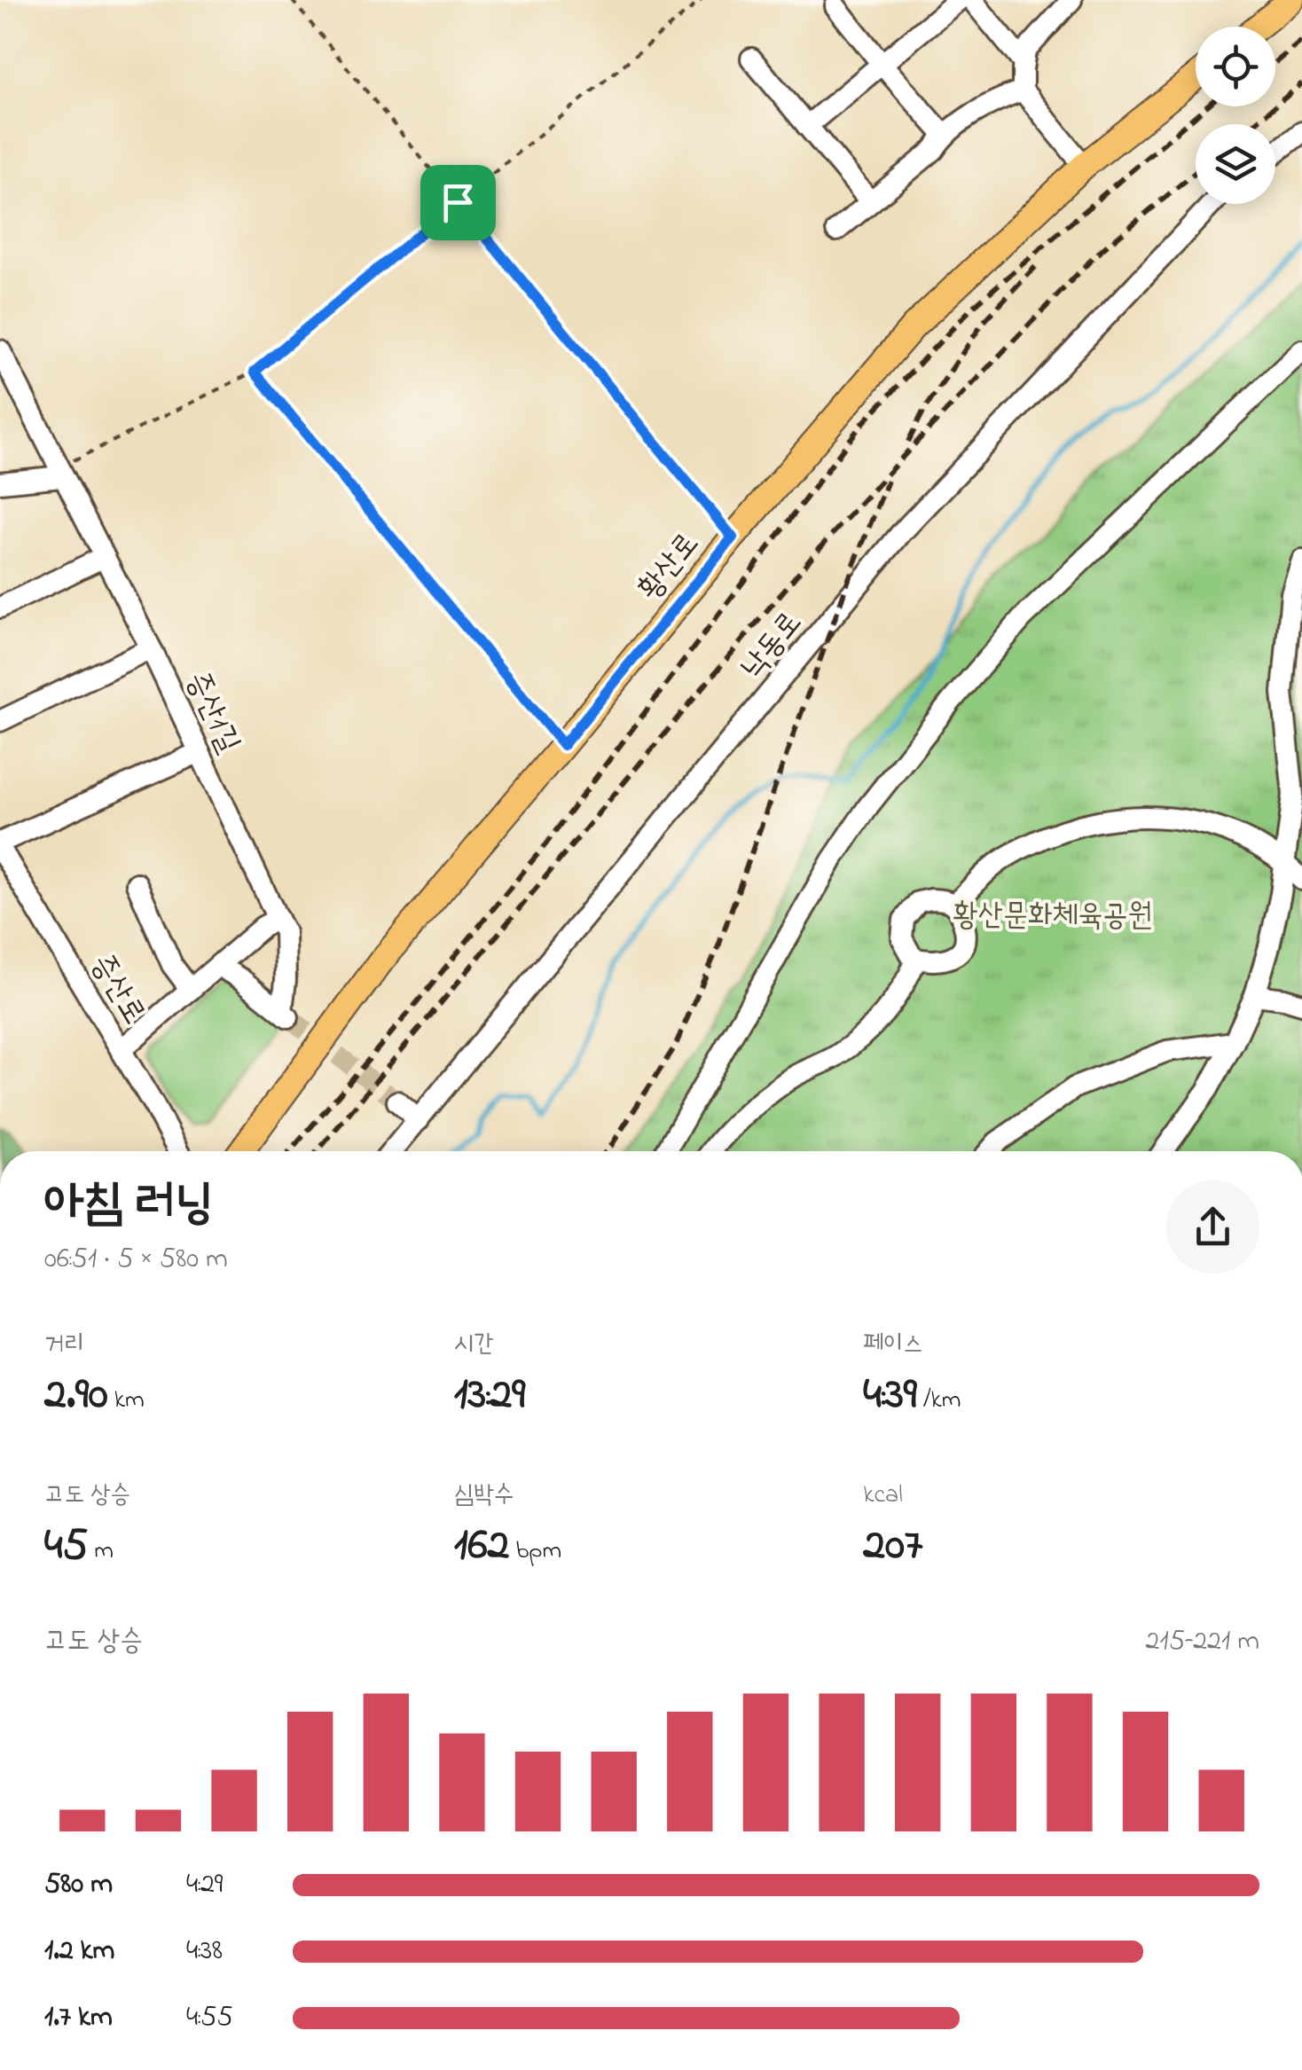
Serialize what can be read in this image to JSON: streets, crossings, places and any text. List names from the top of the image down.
{
  "streets": {
    "main road": ["황산로"],
    "street": ["낙동로", "증산1길", "증산로"]
  },
  "parks": ["황산문화체육공원"],
  "page": {
    "heading": ["아침 러닝", "06:51 · 5 × 580 m"],
    "stats": [
      ["거리", "2.90 km"],
      ["시간", "13:29"],
      ["페이스", "4:39 /km"],
      ["고도 상승", "45 m"],
      ["심박수", "162 bpm"],
      ["kcal", "207"]
    ],
    "chart": ["고도 상승", "215–221 m"],
    "list": [
      {
        "name": "580 m",
        "note": "4:29"
      },
      {
        "name": "1.2 km",
        "note": "4:38"
      },
      {
        "name": "1.7 km",
        "note": "4:55"
      }
    ]
  }
}
